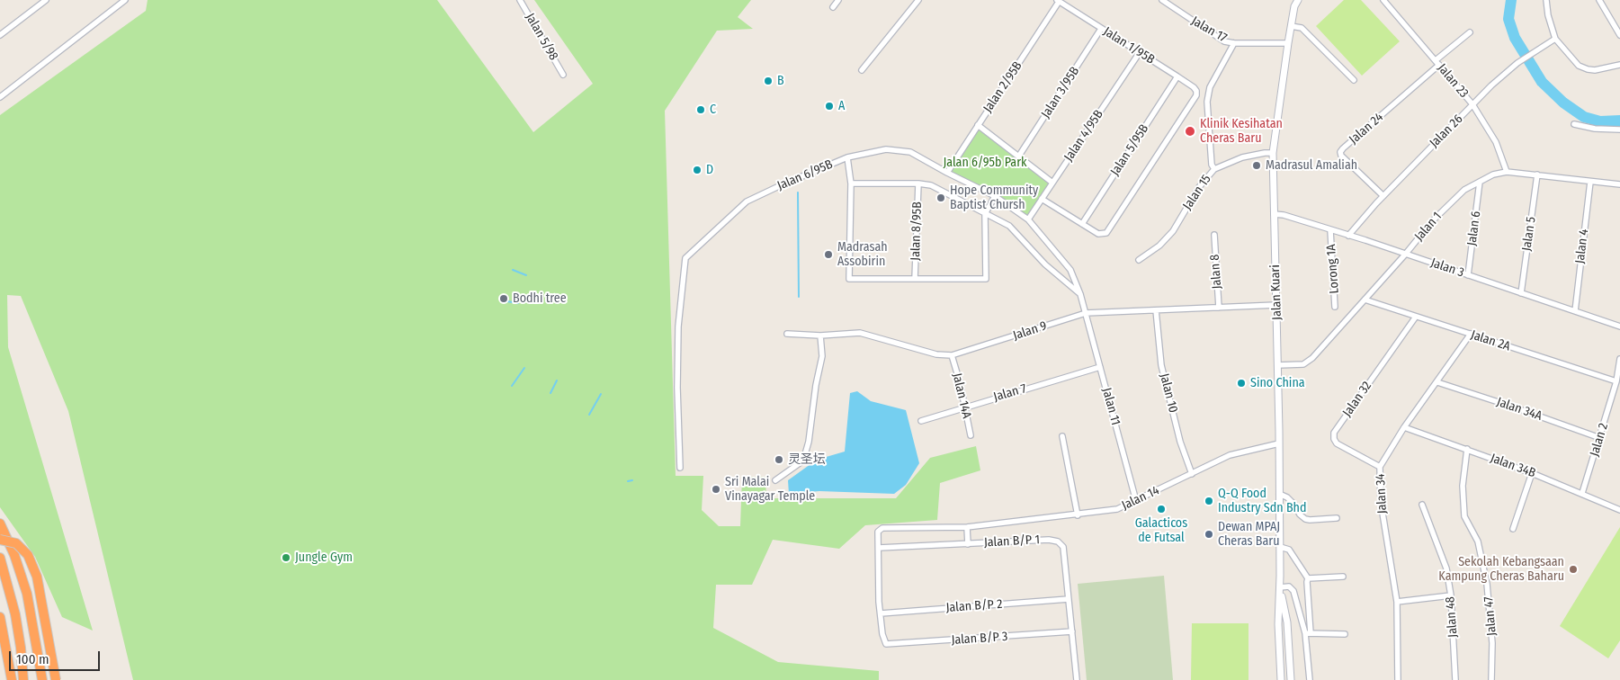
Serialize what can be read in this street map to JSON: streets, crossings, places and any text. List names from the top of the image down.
{
  "streets": {
    "street": [
      "Jalan 17",
      "Jalan 5/98",
      "Jalan 1/95B",
      "Jalan 23",
      "Jalan 2/95B",
      "Jalan 3/95B",
      "Jalan 24",
      "Jalan 26",
      "Jalan 4/95B",
      "Jalan 5/95B",
      "Jalan 6/95B",
      "Jalan 15",
      "Jalan 1",
      "Jalan 6",
      "Jalan 8/95B",
      "Jalan 5",
      "Jalan 4",
      "Jalan 3",
      "Lorong 1A",
      "Jalan 8",
      "Jalan Kuari",
      "Jalan 9",
      "Jalan 2A",
      "Jalan 7",
      "Jalan 10",
      "Jalan 14A",
      "Jalan 32",
      "Jalan 11",
      "Jalan 34A",
      "Jalan 2",
      "Jalan 34B",
      "Jalan 34",
      "Jalan 14",
      "Jalan B/P 1",
      "Jalan B/P 2",
      "Jalan 47",
      "Jalan 48",
      "Jalan B/P 3"
    ]
  },
  "crossings": [
    ["Jalan 17", "Jalan Kuari"],
    ["Jalan 1/95B", "Jalan 2/95B"],
    ["Jalan 1/95B", "Jalan 3/95B"],
    ["Jalan 1/95B", "Jalan 4/95B"],
    ["Jalan 1/95B", "Jalan 5/95B"],
    ["Jalan 23", "Jalan 24"],
    ["Jalan 23", "Jalan 26"],
    ["Jalan 23", "Jalan 1"],
    ["Jalan 2/95B", "Jalan 6/95B"],
    ["Jalan 24", "Jalan 26"],
    ["Jalan 26", "Jalan 3"],
    ["Jalan 4/95B", "Jalan 6/95B"],
    ["Jalan 6/95B", "Jalan 9"],
    ["Jalan 6/95B", "Jalan 11"],
    ["Jalan 15", "Jalan Kuari"],
    ["Jalan 1", "Jalan 6"],
    ["Jalan 1", "Jalan 5"],
    ["Jalan 1", "Jalan 4"],
    ["Jalan 1", "Jalan 3"],
    ["Jalan 1", "Jalan Kuari"],
    ["Jalan 1", "Jalan 2A"],
    ["Jalan 6", "Jalan 3"],
    ["Jalan 5", "Jalan 3"],
    ["Jalan 4", "Jalan 3"],
    ["Jalan 3", "Lorong 1A"],
    ["Jalan 3", "Jalan Kuari"],
    ["Jalan 8", "Jalan 9"],
    ["Jalan Kuari", "Jalan 9"],
    ["Jalan Kuari", "Jalan 14"],
    ["Jalan 9", "Jalan 10"],
    ["Jalan 9", "Jalan 14A"],
    ["Jalan 9", "Jalan 11"],
    ["Jalan 2A", "Jalan 32"],
    ["Jalan 2A", "Jalan 2"],
    ["Jalan 2A", "Jalan 34"],
    ["Jalan 7", "Jalan 14A"],
    ["Jalan 7", "Jalan 11"],
    ["Jalan 10", "Jalan 14"],
    ["Jalan 32", "Jalan 34"],
    ["Jalan 11", "Jalan 14"],
    ["Jalan 34A", "Jalan 2"],
    ["Jalan 34A", "Jalan 34"],
    ["Jalan 2", "Jalan 34B"],
    ["Jalan 34B", "Jalan 34"],
    ["Jalan 34B", "Jalan 47"],
    ["Jalan 14", "Jalan B/P 1"],
    ["Jalan B/P 1", "Jalan B/P 2"],
    ["Jalan B/P 1", "Jalan B/P 3"],
    ["Jalan B/P 2", "Jalan B/P 3"]
  ],
  "parks": ["Jalan 6/95b Park"],
  "places": [
    "B",
    "A",
    "C",
    "Klinik Kesihatan Cheras Baru",
    "Madrasul Amaliah",
    "D",
    "Hope Community Baptist Chursh",
    "Madrasah Assobirin",
    "Bodhi tree",
    "Sino China",
    "灵圣坛",
    "Sri Malai Vinayagar Temple",
    "Q-Q Food Industry Sdn Bhd",
    "Galacticos de Futsal",
    "Dewan MPAJ Cheras Baru",
    "Jungle Gym",
    "Sekolah Kebangsaan Kampung Cheras Baharu"
  ],
  "scale_bar": "100 m"
}
